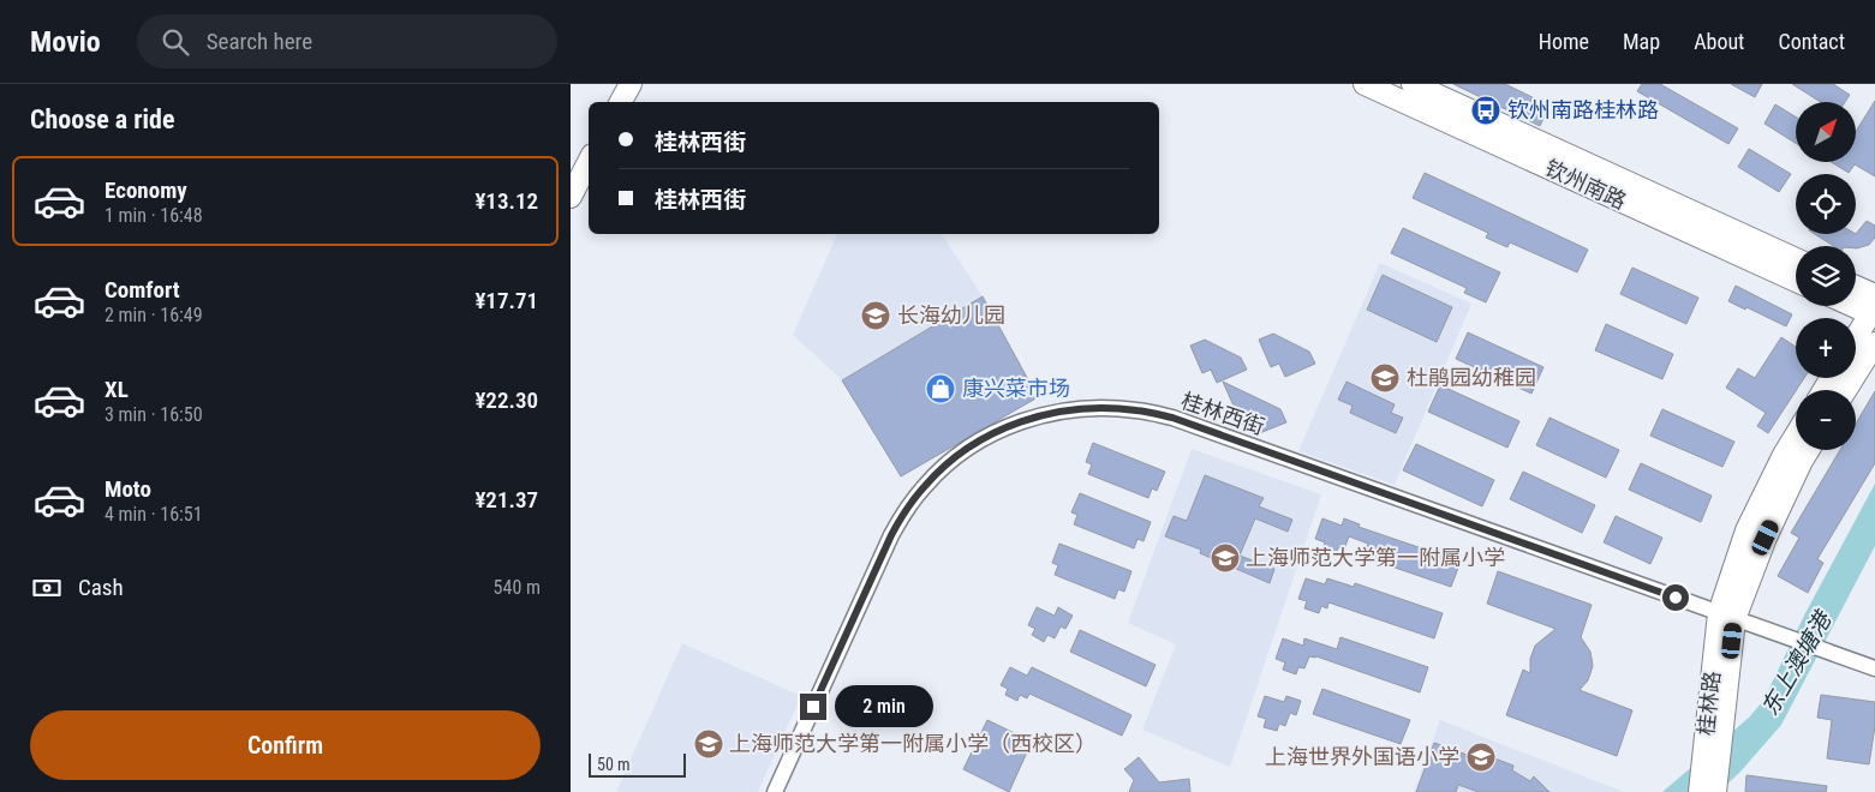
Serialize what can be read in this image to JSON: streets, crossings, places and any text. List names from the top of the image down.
{
  "streets": {
    "main road": ["钦州南路", "桂林路"],
    "street": ["桂林西街"]
  },
  "crossings": [
    ["桂林西街", "桂林路"]
  ],
  "water": ["东上澳塘港"],
  "places": {
    "bus stop": ["钦州南路桂林路"],
    "school or university": [
      "长海幼儿园",
      "杜鹃园幼稚园",
      "上海师范大学第一附属小学",
      "上海师范大学第一附属小学（西校区）",
      "上海世界外国语小学"
    ],
    "shop": ["康兴菜市场"]
  },
  "scale_bar": "50 m",
  "north": "top right",
  "page": {
    "header": "Movio",
    "search": "Search here",
    "nav": [
      "Home",
      "Map",
      "About",
      "Contact"
    ],
    "heading": "Choose a ride",
    "map_buttons": ["+", "−"],
    "banner": ["桂林西街", "桂林西街"],
    "list": [
      {
        "name": "Economy",
        "note": "1 min · 16:48",
        "value": "¥13.12"
      },
      {
        "name": "Comfort",
        "note": "2 min · 16:49",
        "value": "¥17.71"
      },
      {
        "name": "XL",
        "note": "3 min · 16:50",
        "value": "¥22.30"
      },
      {
        "name": "Moto",
        "note": "4 min · 16:51",
        "value": "¥21.37"
      }
    ],
    "pay": ["Cash", "540 m"],
    "bubble": "2 min",
    "buttons": "Confirm",
    "scale": "50 m"
  }
}
